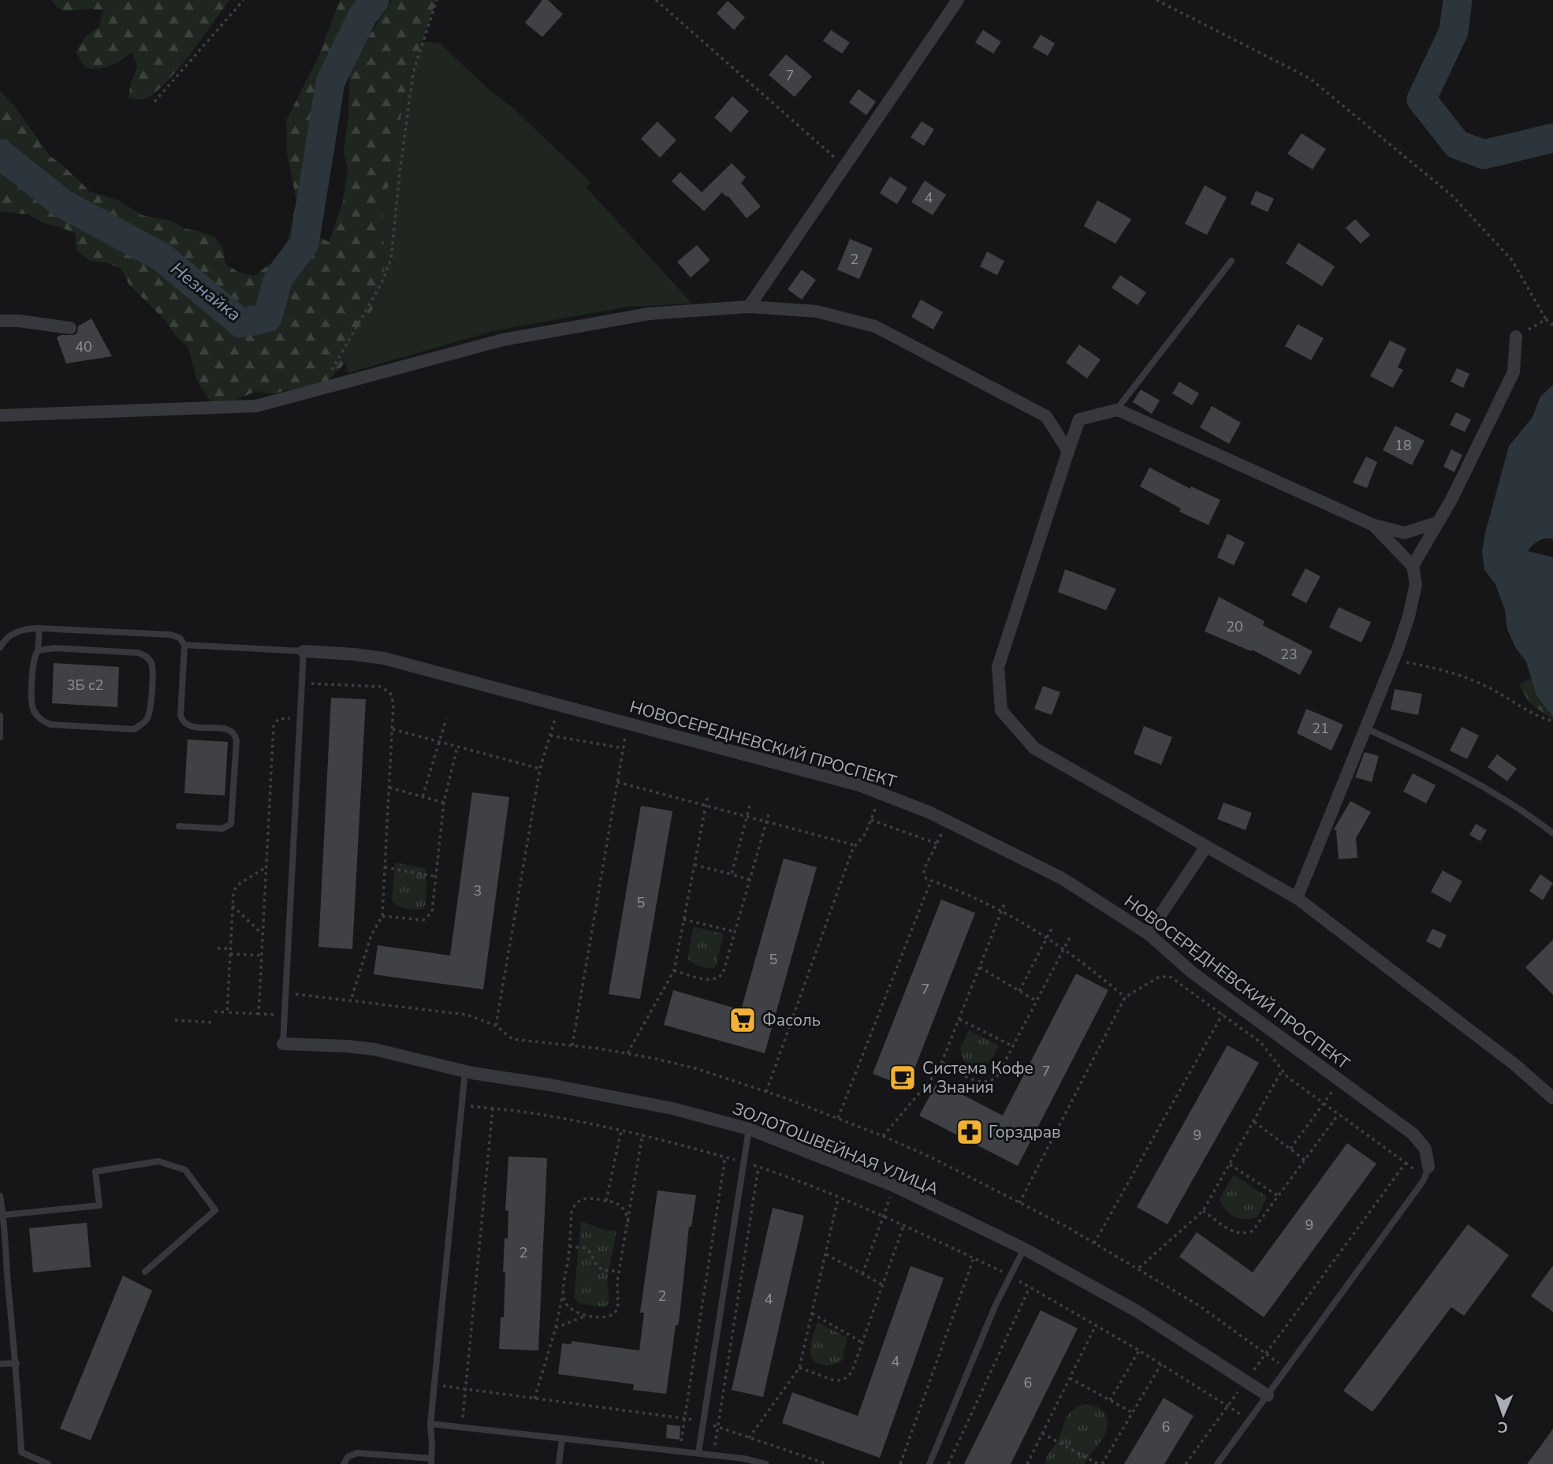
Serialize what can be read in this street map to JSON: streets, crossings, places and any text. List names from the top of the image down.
{
  "streets": {
    "street": ["НОВОСЕРЕДНЕВСКИЙ ПРОСПЕКТ", "ЗОЛОТОШВЕЙНАЯ УЛИЦА"]
  },
  "water": ["Незнайка"],
  "places": {
    "supermarket": ["Фасоль"],
    "cafe": ["Система Кофе и Знания"],
    "pharmacy": ["Горздрав"]
  },
  "house_numbers": [
    "7",
    "4",
    "2",
    "40",
    "18",
    "20",
    "23",
    "3Б с2",
    "21",
    "3",
    "5",
    "5",
    "7",
    "7",
    "9",
    "9",
    "2",
    "2",
    "4",
    "4",
    "6",
    "6"
  ],
  "north": "bottom"
}
